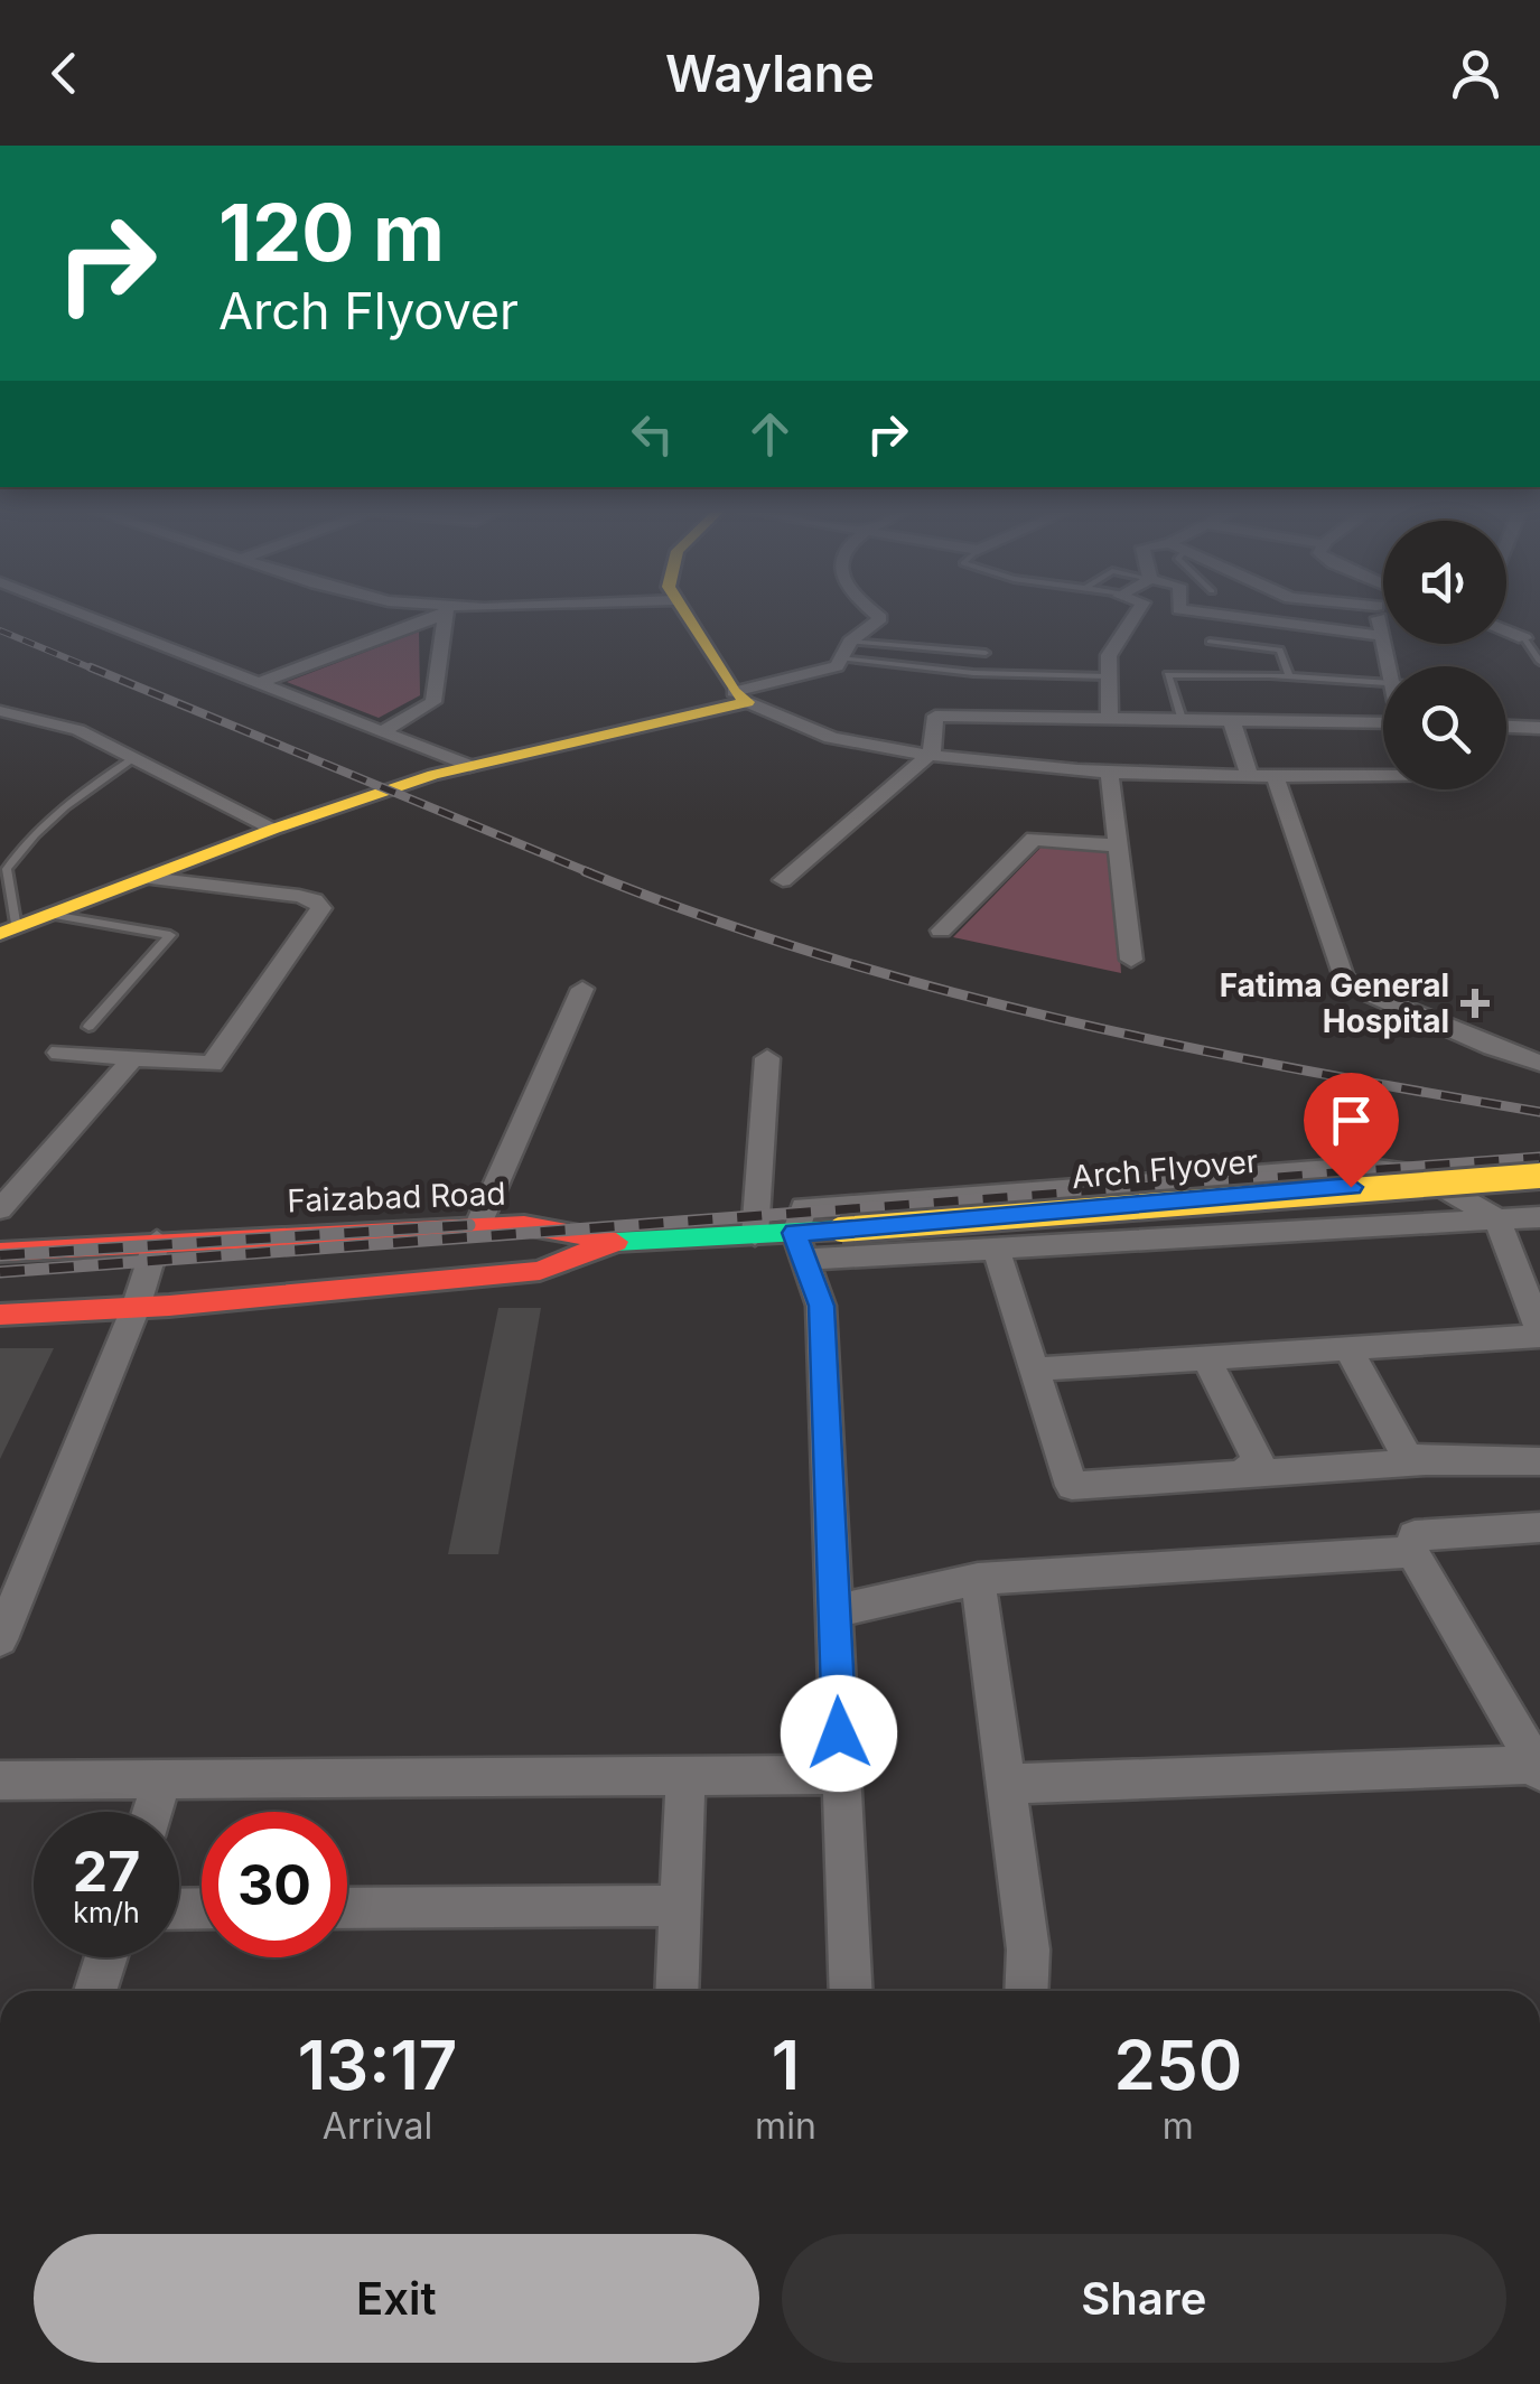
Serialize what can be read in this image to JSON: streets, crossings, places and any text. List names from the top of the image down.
{
  "streets": {
    "main road": ["Arch Flyover", "Faizabad Road"]
  },
  "crossings": [
    ["Arch Flyover", "Faizabad Road"]
  ],
  "places": {
    "health": ["Fatima General Hospital"]
  },
  "page": {
    "header": "Waylane",
    "turn": ["120 m", "Arch Flyover"],
    "speed": "27 km/h",
    "limit": "30",
    "eta": [
      "13:17",
      "Arrival",
      "1",
      "min",
      "250",
      "m"
    ],
    "buttons": ["Exit", "Share"]
  }
}
